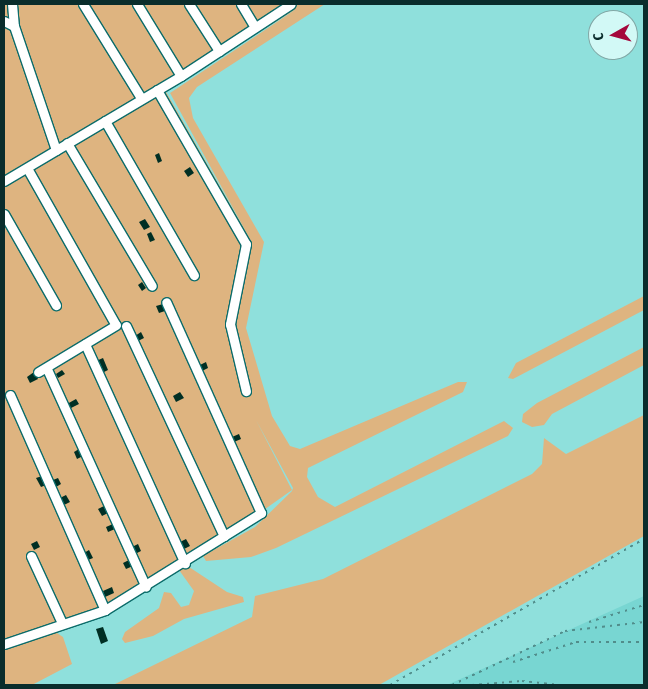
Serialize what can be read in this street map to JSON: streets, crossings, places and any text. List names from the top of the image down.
{
  "north": "left"
}
